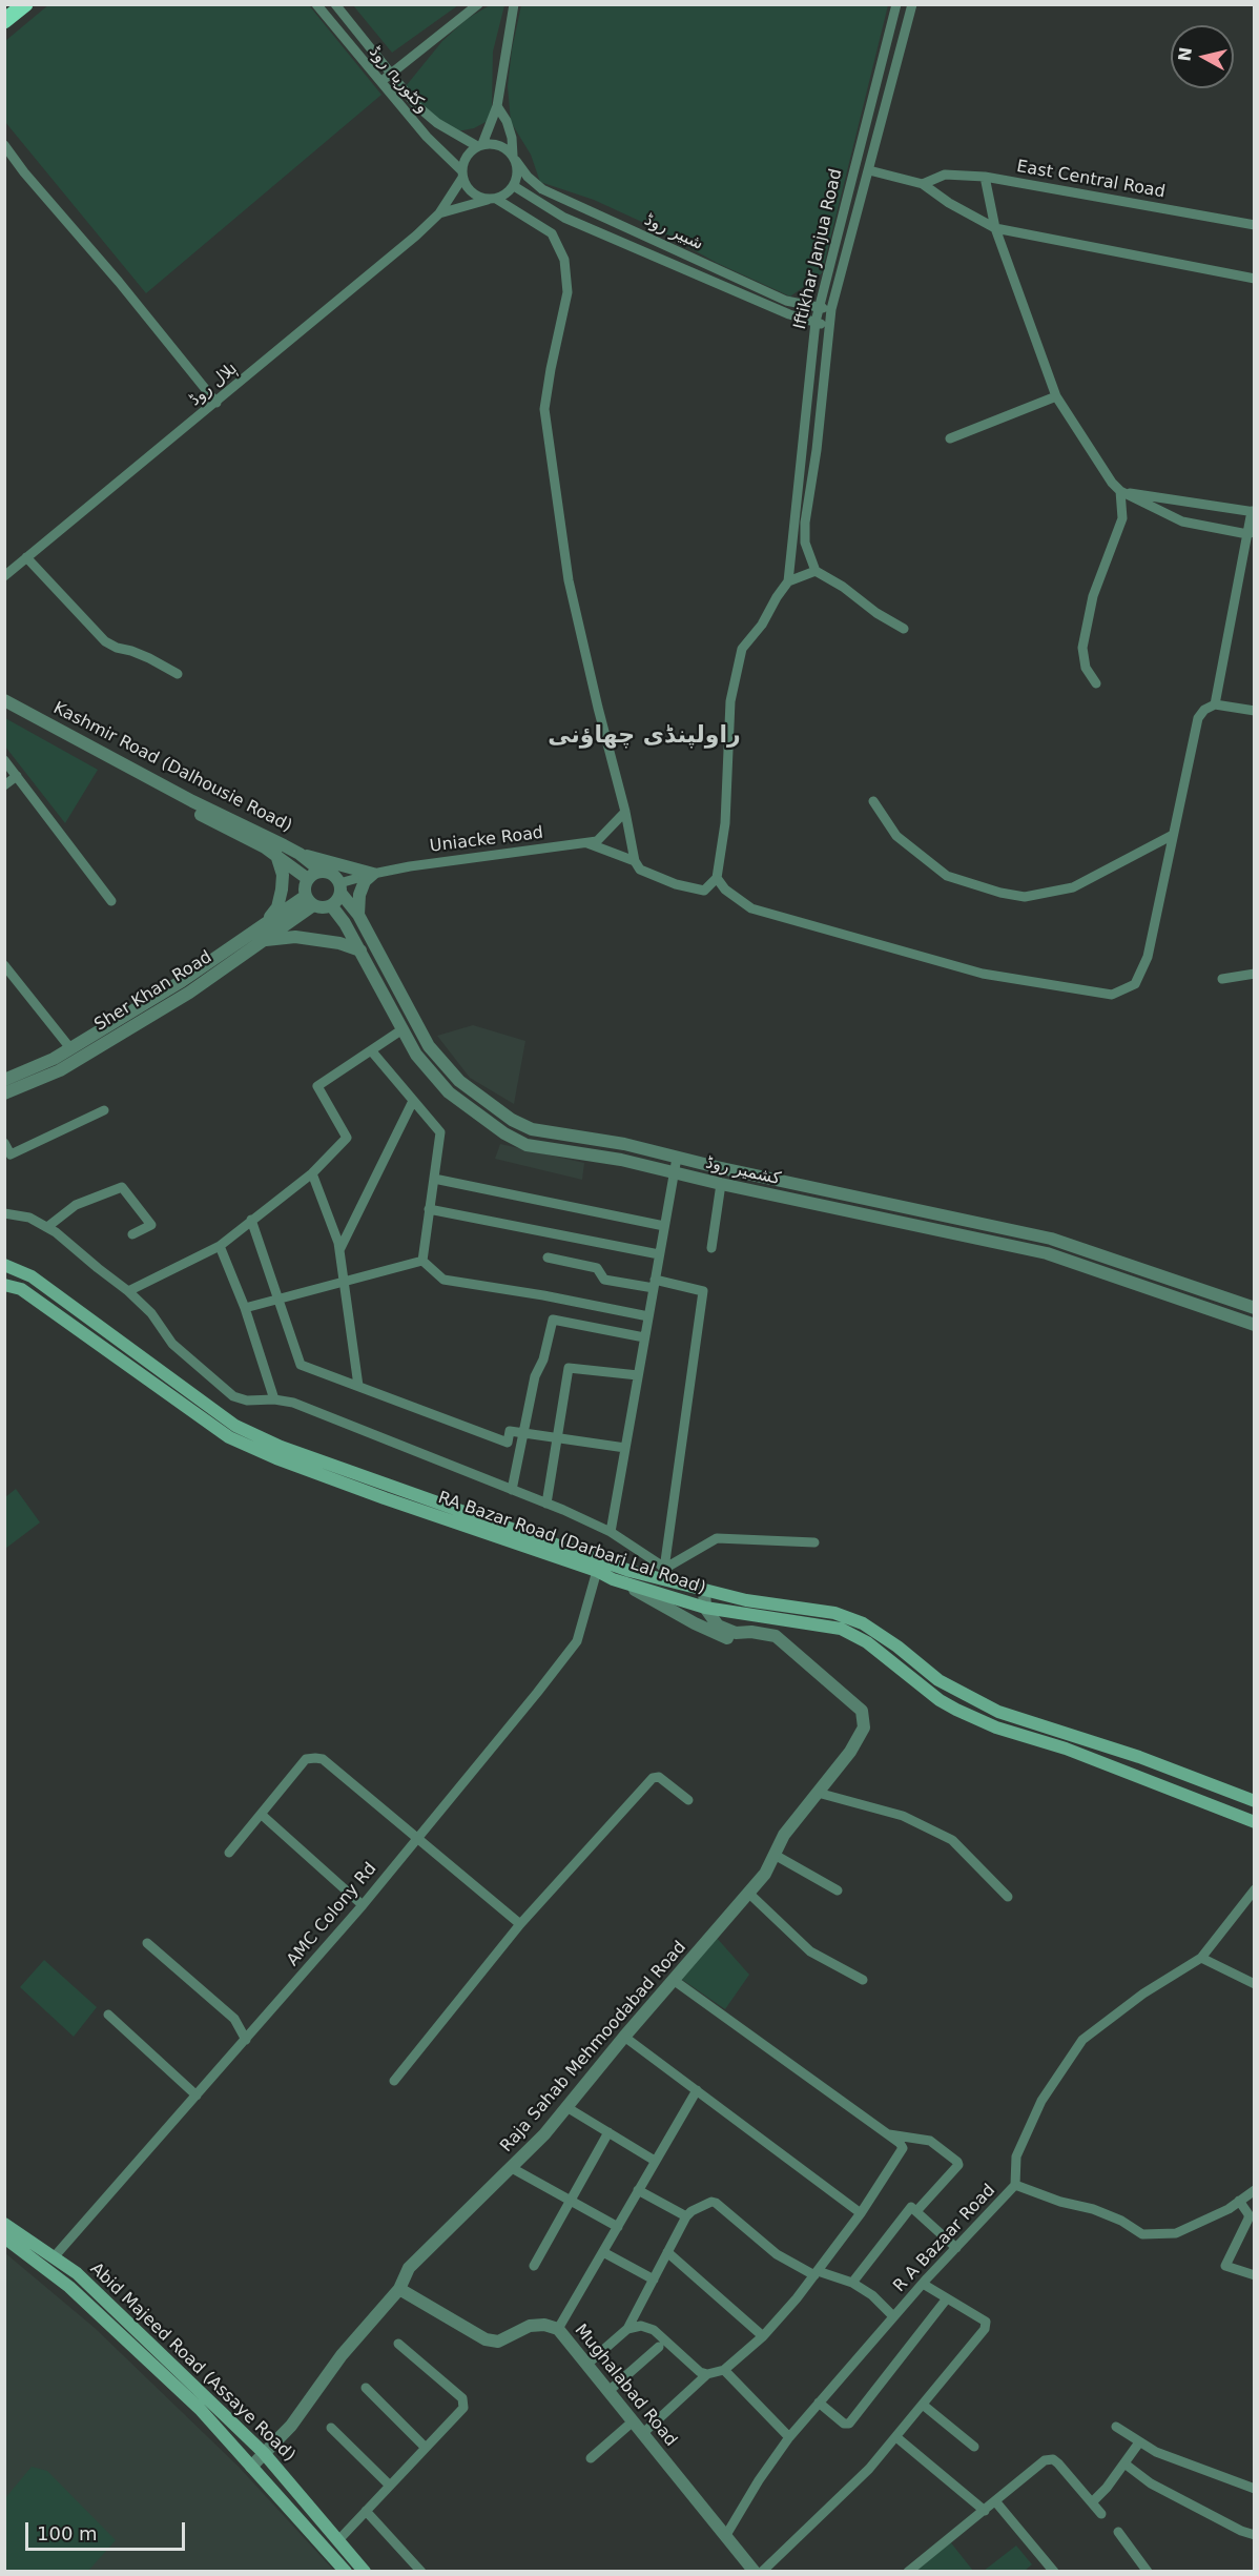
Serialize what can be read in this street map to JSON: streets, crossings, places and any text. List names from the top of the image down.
{
  "streets": {
    "main road": ["RA Bazar Road (Darbari Lal Road)", "Abid Majeed Road (Assaye Road)"],
    "street": [
      "وکٹوریہ روڈ",
      "East Central Road",
      "شبیر روڈ",
      "Iftikhar Janjua Road",
      "ہلال روڈ",
      "Kashmir Road (Dalhousie Road)",
      "Uniacke Road",
      "Sher Khan Road",
      "کشمیر روڈ",
      "AMC Colony Rd",
      "Raja Sahab Mehmoodabad Road",
      "R A Bazaar Road",
      "Mughalabad Road"
    ]
  },
  "crossings": [
    ["وکٹوریہ روڈ", "شبیر روڈ"],
    ["وکٹوریہ روڈ", "ہلال روڈ"],
    ["شبیر روڈ", "Iftikhar Janjua Road"],
    ["شبیر روڈ", "ہلال روڈ"],
    ["Kashmir Road (Dalhousie Road)", "Uniacke Road"],
    ["Kashmir Road (Dalhousie Road)", "Sher Khan Road"],
    ["Kashmir Road (Dalhousie Road)", "کشمیر روڈ"],
    ["Uniacke Road", "Sher Khan Road"],
    ["Uniacke Road", "کشمیر روڈ"],
    ["Sher Khan Road", "کشمیر روڈ"],
    ["RA Bazar Road (Darbari Lal Road)", "AMC Colony Rd"],
    ["AMC Colony Rd", "Abid Majeed Road (Assaye Road)"],
    ["Raja Sahab Mehmoodabad Road", "Abid Majeed Road (Assaye Road)"],
    ["Raja Sahab Mehmoodabad Road", "Mughalabad Road"],
    ["R A Bazaar Road", "Mughalabad Road"]
  ],
  "districts": ["راولپنڈی چھاؤنی"],
  "scale_bar": "100 m",
  "north": "left"
}
